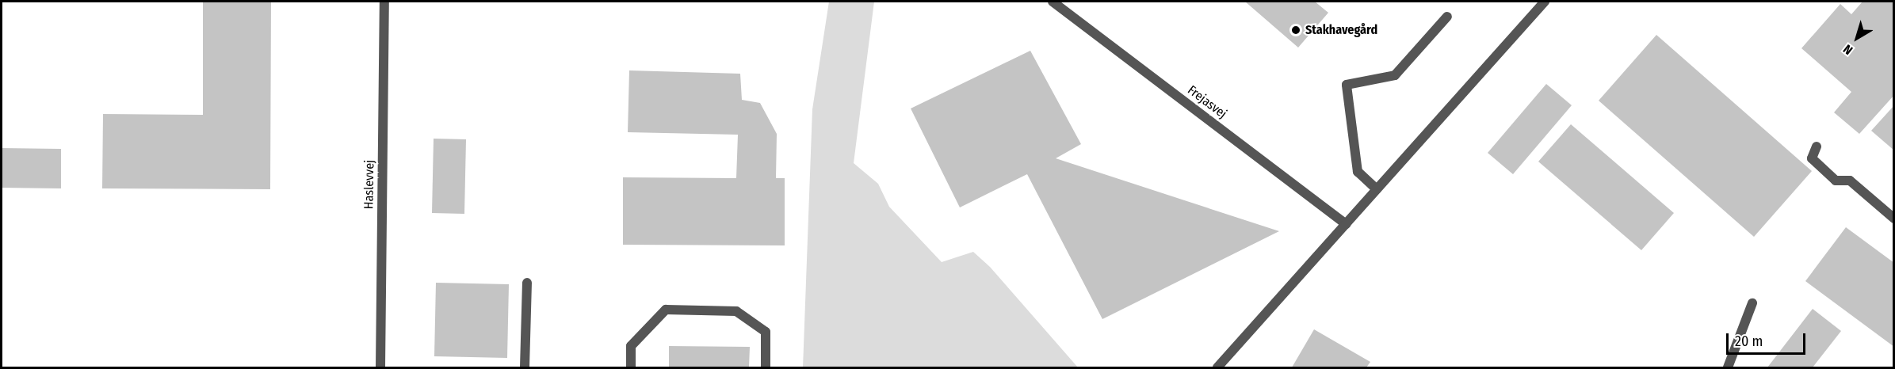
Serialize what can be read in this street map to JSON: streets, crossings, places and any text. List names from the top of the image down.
{
  "streets": {
    "street": ["Frejasvej", "Haslevvej"]
  },
  "places": ["Stakhavegård"],
  "scale_bar": "20 m",
  "north": "bottom left"
}
